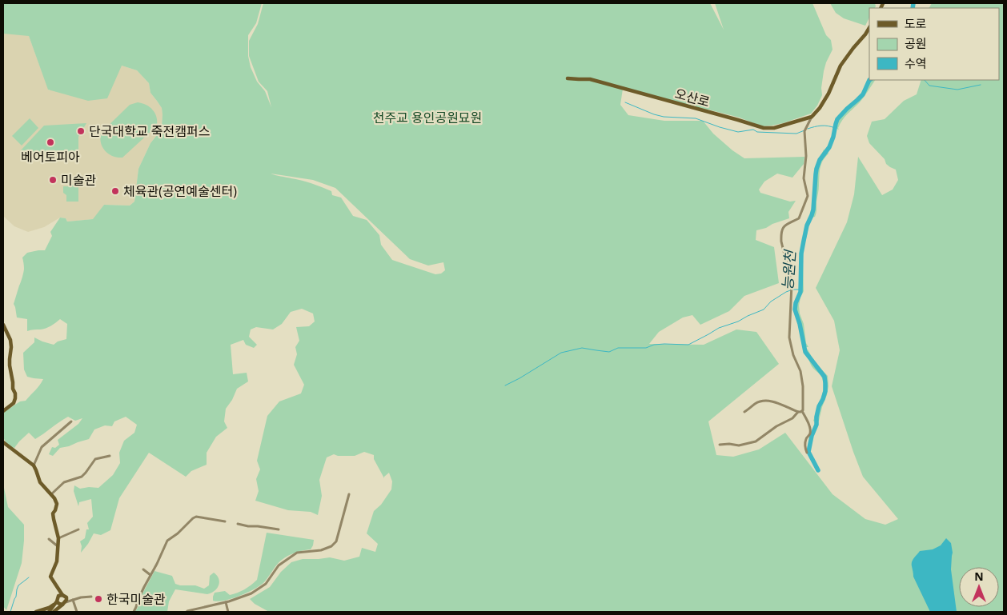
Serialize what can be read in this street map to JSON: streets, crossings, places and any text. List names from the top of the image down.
{
  "streets": {
    "street": ["오산로"]
  },
  "water": ["능원천"],
  "parks": ["천주교 용인공원묘원"],
  "places": [
    "단국대학교 죽전캠퍼스",
    "베어토피아",
    "미술관",
    "체육관(공연예술센터)",
    "한국미술관"
  ],
  "legend": ["도로", "공원", "수역"],
  "north": "top"
}
